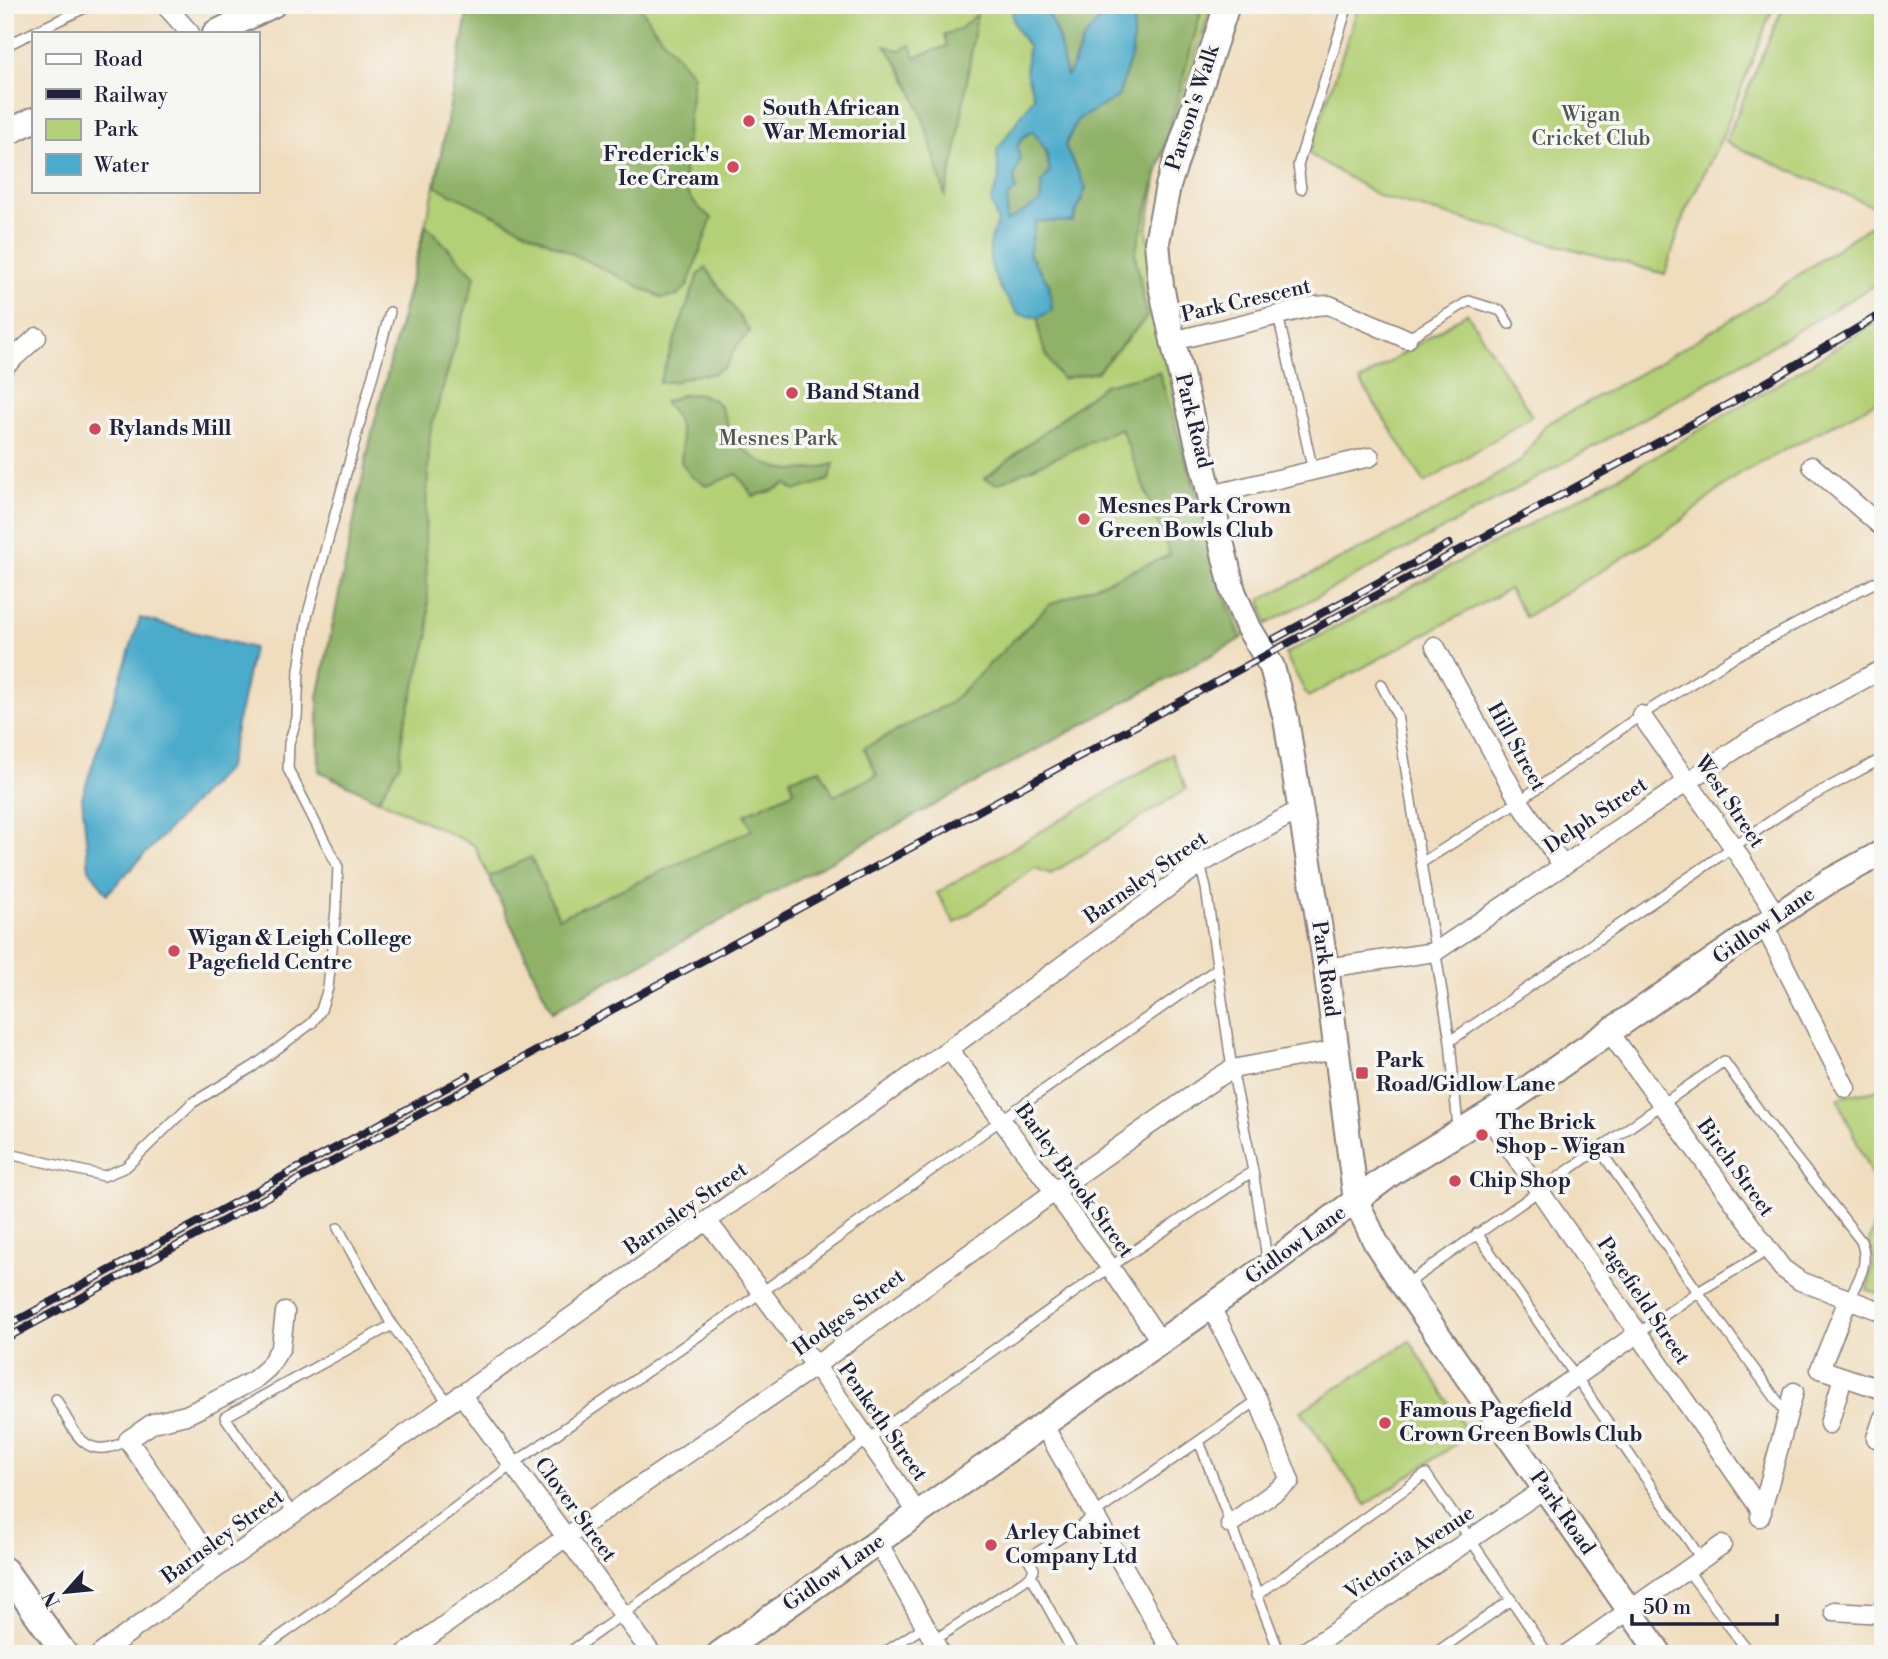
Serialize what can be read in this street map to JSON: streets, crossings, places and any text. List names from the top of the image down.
{
  "streets": {
    "main road": ["Parson's Walk", "Park Road", "Gidlow Lane"],
    "street": [
      "Park Crescent",
      "Hill Street",
      "West Street",
      "Delph Street",
      "Barnsley Street",
      "Birch Street",
      "Barley Brook Street",
      "Pagefield Street",
      "Hodges Street",
      "Penketh Street",
      "Clover Street",
      "Victoria Avenue"
    ]
  },
  "crossings": [
    ["Parson's Walk", "Park Road"],
    ["Park Crescent", "Park Road"],
    ["Park Road", "Delph Street"],
    ["Park Road", "Barnsley Street"],
    ["Park Road", "Gidlow Lane"],
    ["Park Road", "Hodges Street"],
    ["Park Road", "Victoria Avenue"],
    ["Hill Street", "Delph Street"],
    ["West Street", "Delph Street"],
    ["West Street", "Gidlow Lane"],
    ["Barnsley Street", "Barley Brook Street"],
    ["Barnsley Street", "Penketh Street"],
    ["Barnsley Street", "Clover Street"],
    ["Gidlow Lane", "Birch Street"],
    ["Gidlow Lane", "Barley Brook Street"],
    ["Gidlow Lane", "Pagefield Street"],
    ["Gidlow Lane", "Penketh Street"],
    ["Barley Brook Street", "Hodges Street"],
    ["Hodges Street", "Penketh Street"],
    ["Hodges Street", "Clover Street"]
  ],
  "parks": ["Wigan Cricket Club", "Mesnes Park"],
  "places": {
    "other": [
      "South African War Memorial",
      "Frederick's Ice Cream",
      "Band Stand",
      "Rylands Mill",
      "Mesnes Park Crown Green Bowls Club",
      "Wigan & Leigh College Pagefield Centre",
      "The Brick Shop - Wigan",
      "Chip Shop",
      "Famous Pagefield Crown Green Bowls Club",
      "Arley Cabinet Company Ltd"
    ],
    "transit": ["Park Road/Gidlow Lane"]
  },
  "legend": [
    "Road",
    "Railway",
    "Park",
    "Water"
  ],
  "scale_bar": "50 m",
  "north": "bottom left"
}
